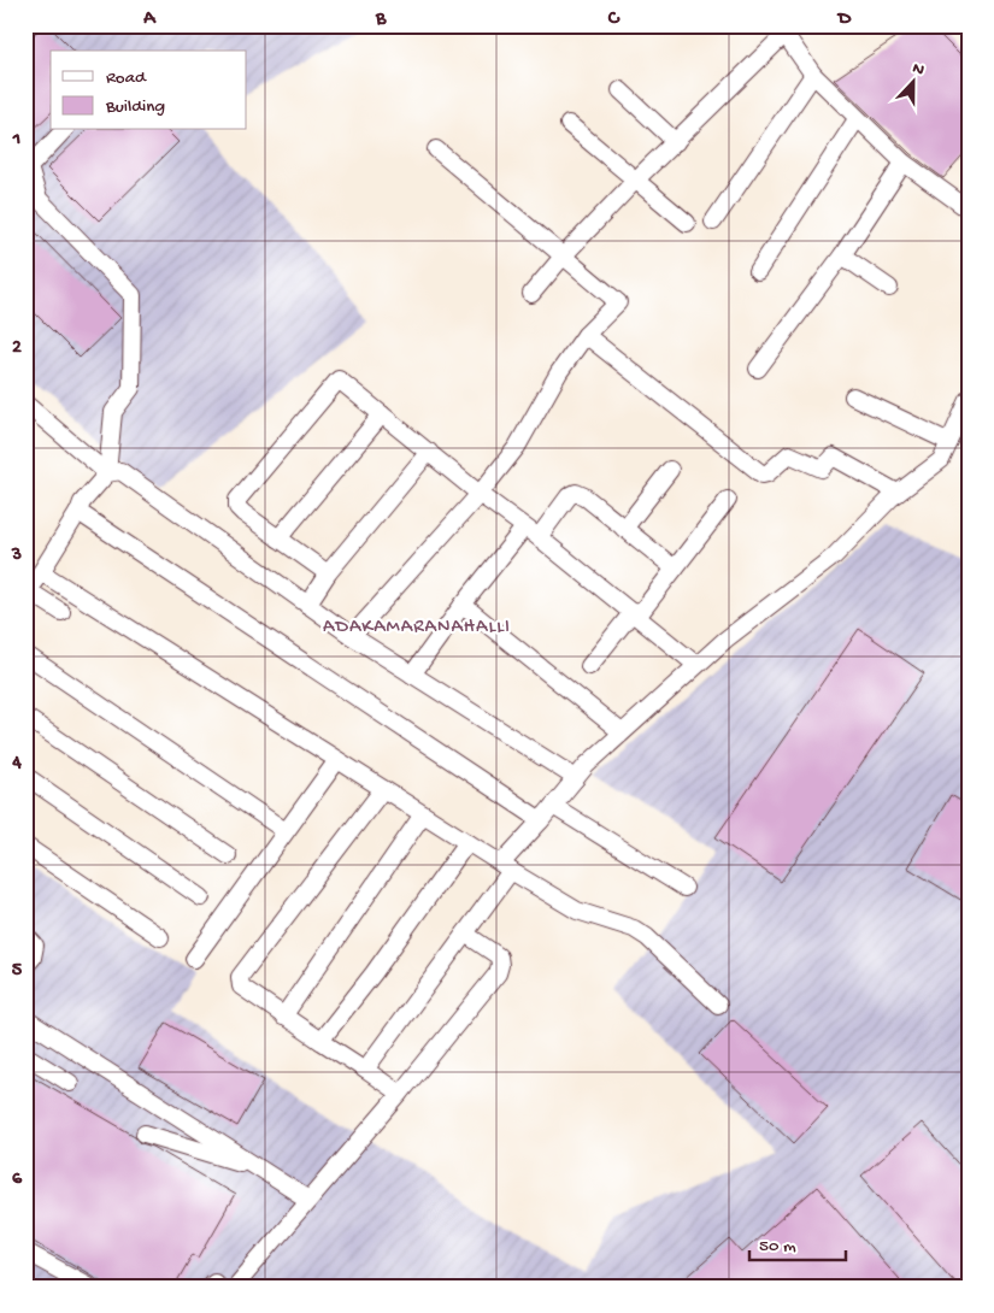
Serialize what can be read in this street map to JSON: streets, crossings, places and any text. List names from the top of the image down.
{
  "districts": ["ADAKAMARANAHALLI"],
  "legend": ["Road", "Building"],
  "scale_bar": "50 m",
  "north": "top",
  "grid": {
    "columns": [
      "A",
      "B",
      "C",
      "D"
    ],
    "rows": [
      "1",
      "2",
      "3",
      "4",
      "5",
      "6"
    ]
  }
}
